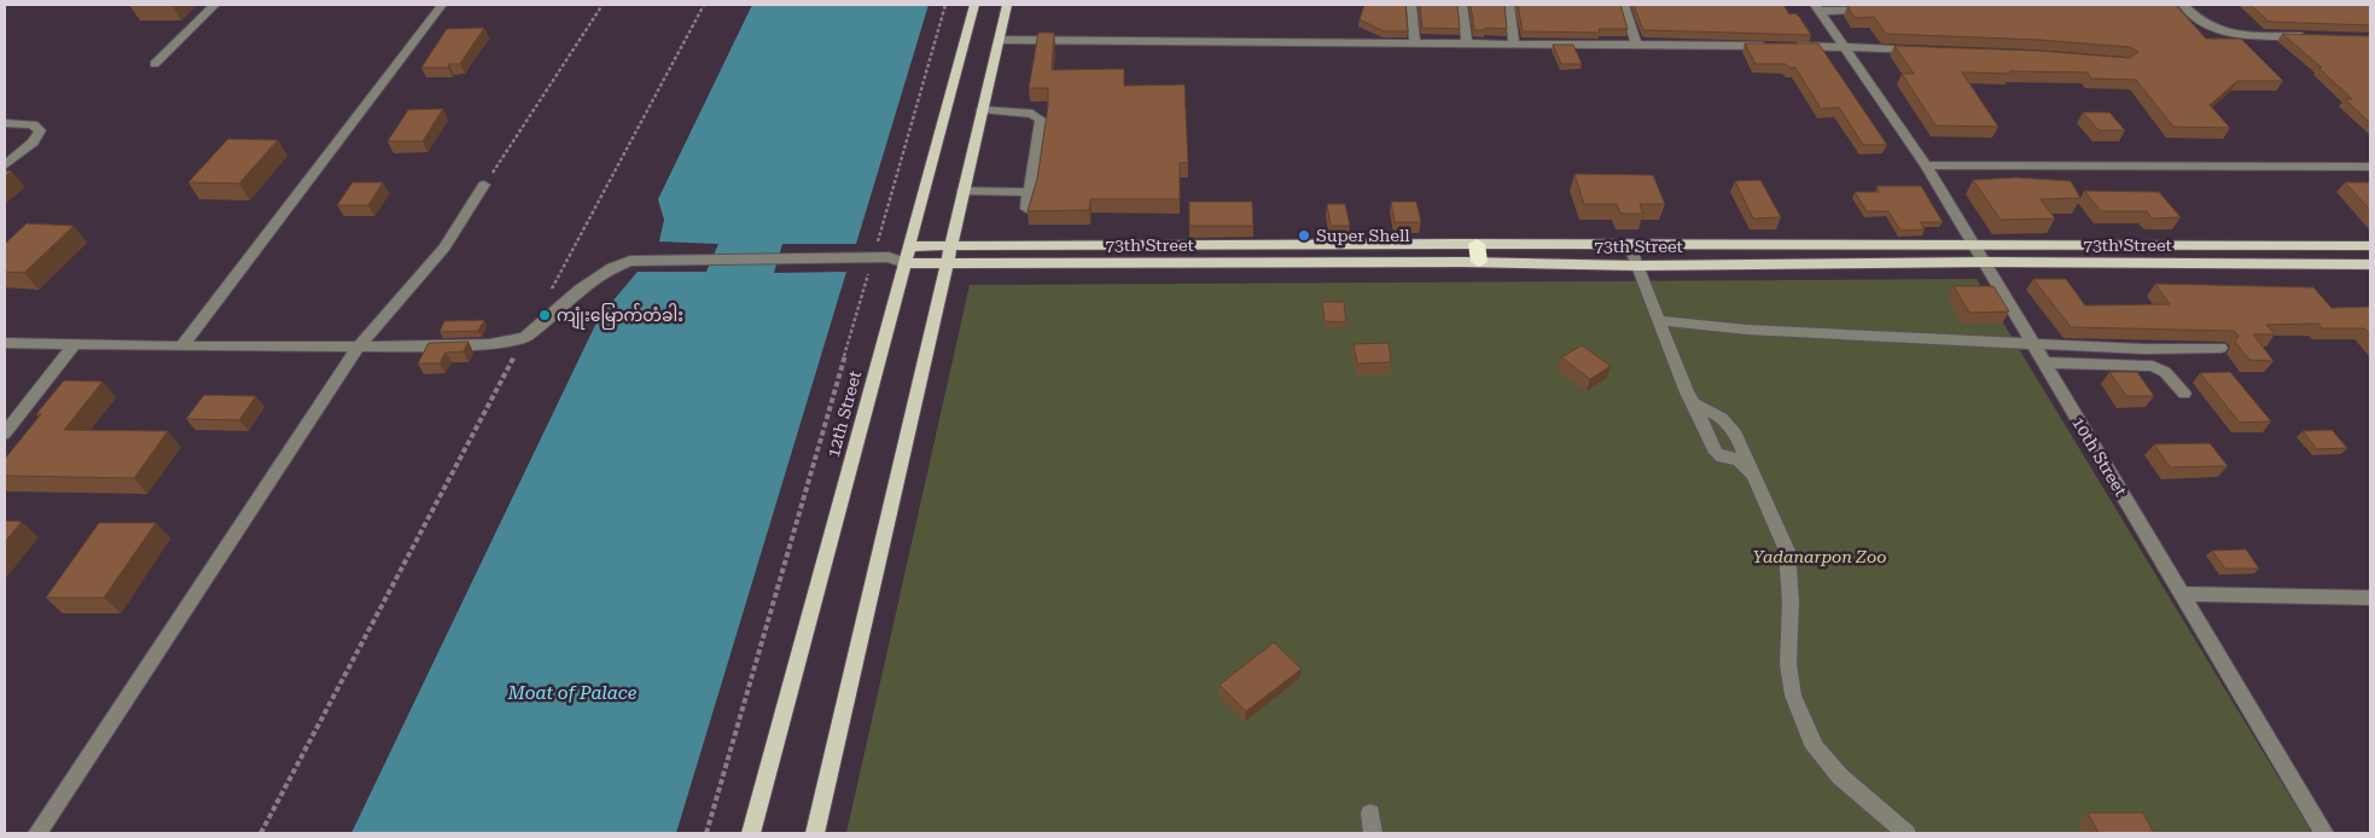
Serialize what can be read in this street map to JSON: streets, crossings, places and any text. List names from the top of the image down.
{
  "streets": {
    "main road": ["73th Street", "12th Street"],
    "street": ["10th Street"]
  },
  "crossings": [
    ["73th Street", "12th Street"],
    ["73th Street", "10th Street"]
  ],
  "water": ["Moat of Palace"],
  "parks": ["Yadanarpon Zoo"],
  "places": ["Super Shell", "ကျုံးမြောက်တံခါး"]
}
